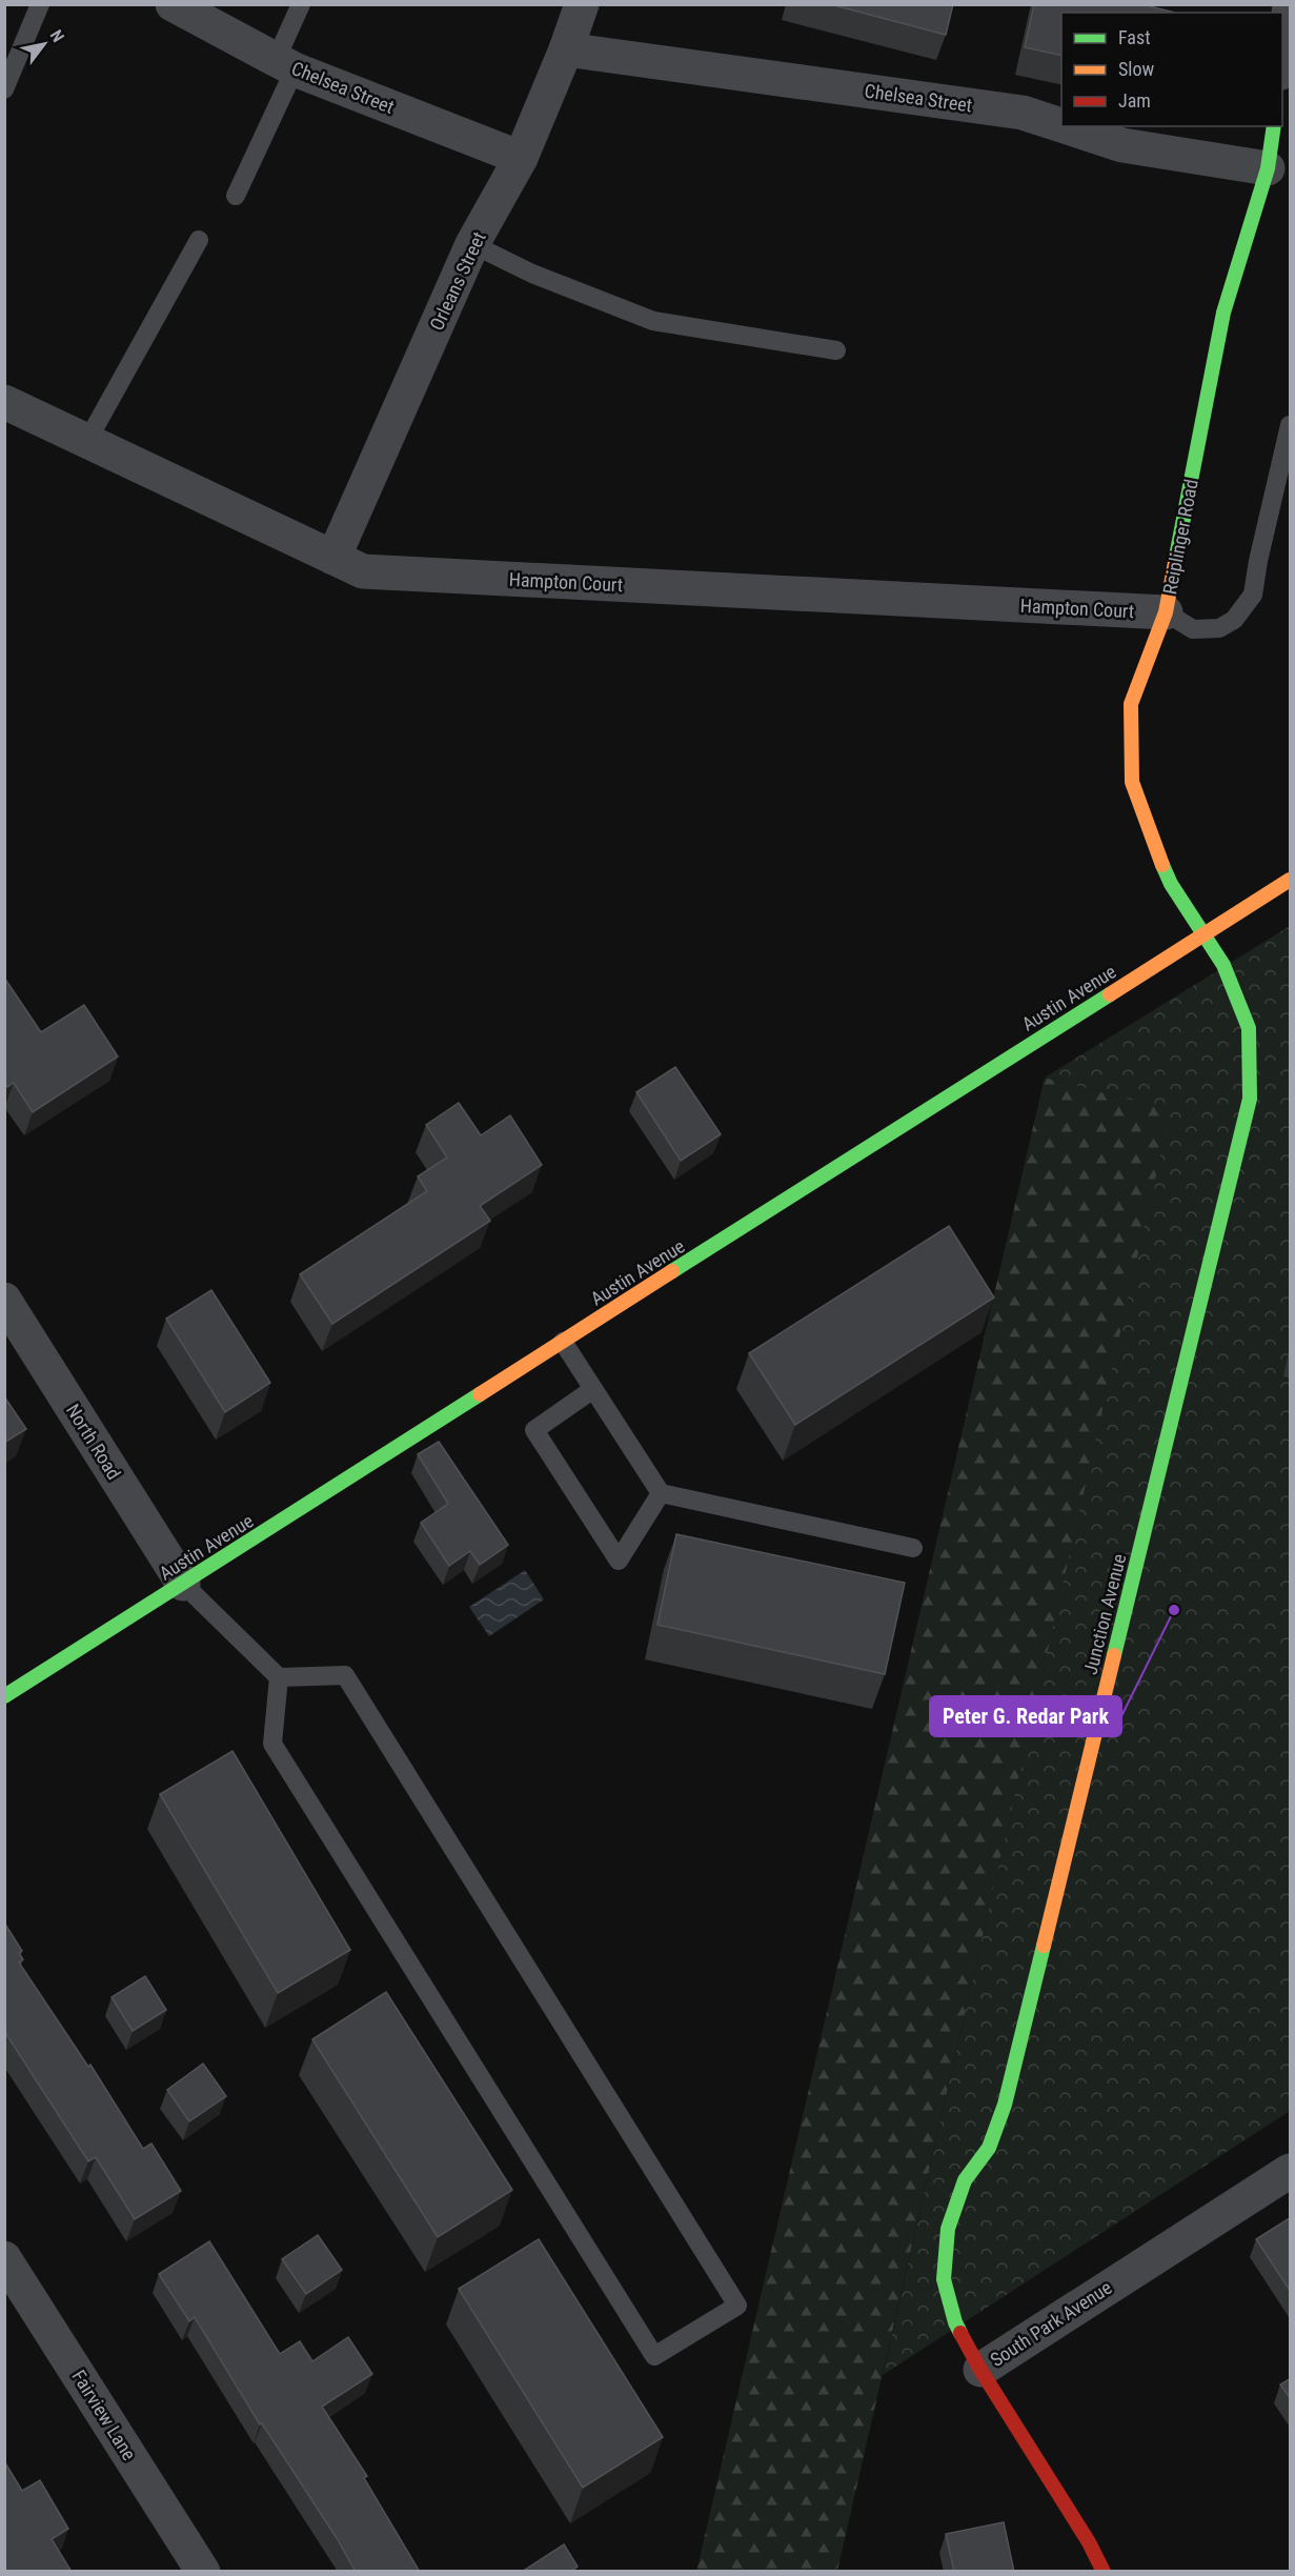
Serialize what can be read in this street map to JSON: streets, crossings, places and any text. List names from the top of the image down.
{
  "streets": {
    "street": [
      "Chelsea Street",
      "Orleans Street",
      "Reiplinger Road",
      "Hampton Court",
      "Austin Avenue",
      "North Road",
      "Junction Avenue",
      "South Park Avenue",
      "Fairview Lane"
    ]
  },
  "crossings": [
    ["Chelsea Street", "Orleans Street"],
    ["Chelsea Street", "Reiplinger Road"],
    ["Orleans Street", "Hampton Court"],
    ["Reiplinger Road", "Hampton Court"],
    ["Reiplinger Road", "Austin Avenue"],
    ["Reiplinger Road", "Junction Avenue"],
    ["Austin Avenue", "North Road"],
    ["Austin Avenue", "Junction Avenue"],
    ["Junction Avenue", "South Park Avenue"]
  ],
  "places": ["Peter G. Redar Park"],
  "legend": ["Fast", "Slow", "Jam"],
  "north": "top right"
}
